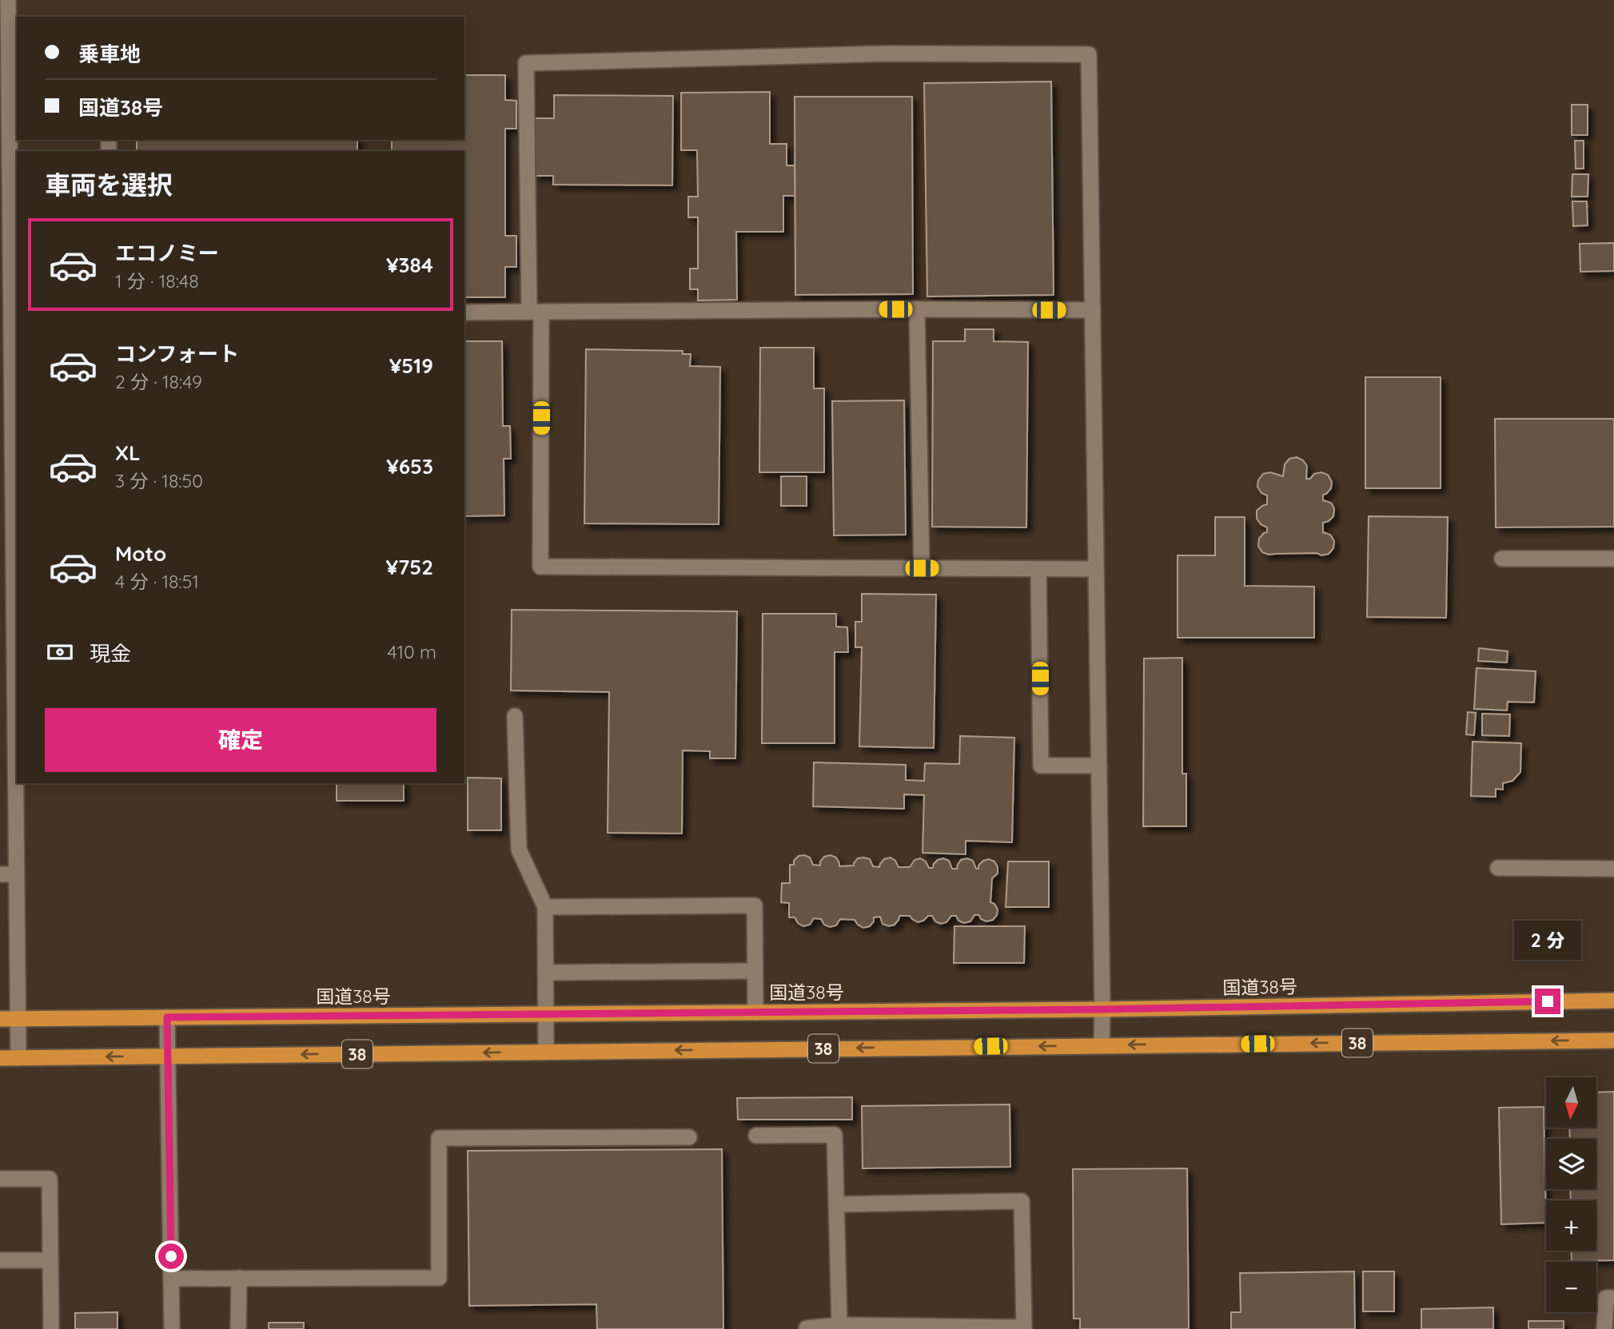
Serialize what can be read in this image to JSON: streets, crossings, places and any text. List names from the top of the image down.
{
  "streets": {
    "highway": ["国道38号", "38"]
  },
  "north": "bottom",
  "page": {
    "banner": ["乗車地", "国道38号"],
    "heading": "車両を選択",
    "list": [
      {
        "name": "エコノミー",
        "note": "1 分 · 18:48",
        "value": "¥384"
      },
      {
        "name": "コンフォート",
        "note": "2 分 · 18:49",
        "value": "¥519"
      },
      {
        "name": "XL",
        "note": "3 分 · 18:50",
        "value": "¥653"
      },
      {
        "name": "Moto",
        "note": "4 分 · 18:51",
        "value": "¥752"
      }
    ],
    "pay": ["現金", "410 m"],
    "buttons": "確定",
    "bubble": "2 分",
    "map_buttons": ["+", "−"]
  }
}
